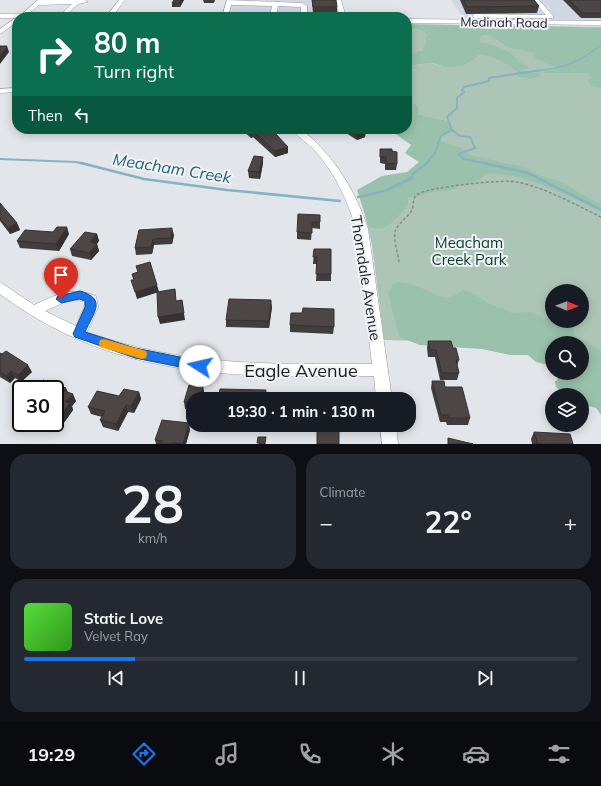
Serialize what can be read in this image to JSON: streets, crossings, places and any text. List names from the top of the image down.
{
  "streets": {
    "main road": ["Medinah Road"],
    "street": ["Thorndale Avenue", "Eagle Avenue"]
  },
  "crossings": [
    ["Thorndale Avenue", "Eagle Avenue"]
  ],
  "water": ["Meacham Creek"],
  "parks": ["Meacham Creek Park"],
  "north": "right",
  "page": {
    "turn": ["80 m", "Turn right"],
    "then": "Then",
    "limit": "30",
    "trip": "19:30 · 1 min · 130 m",
    "tile": [
      ["28", "km/h"],
      "Climate"
    ],
    "heat": ["−", "22°", "+"],
    "song": ["Static Love", "Velvet Ray"],
    "tabs": "19:29"
  }
}
